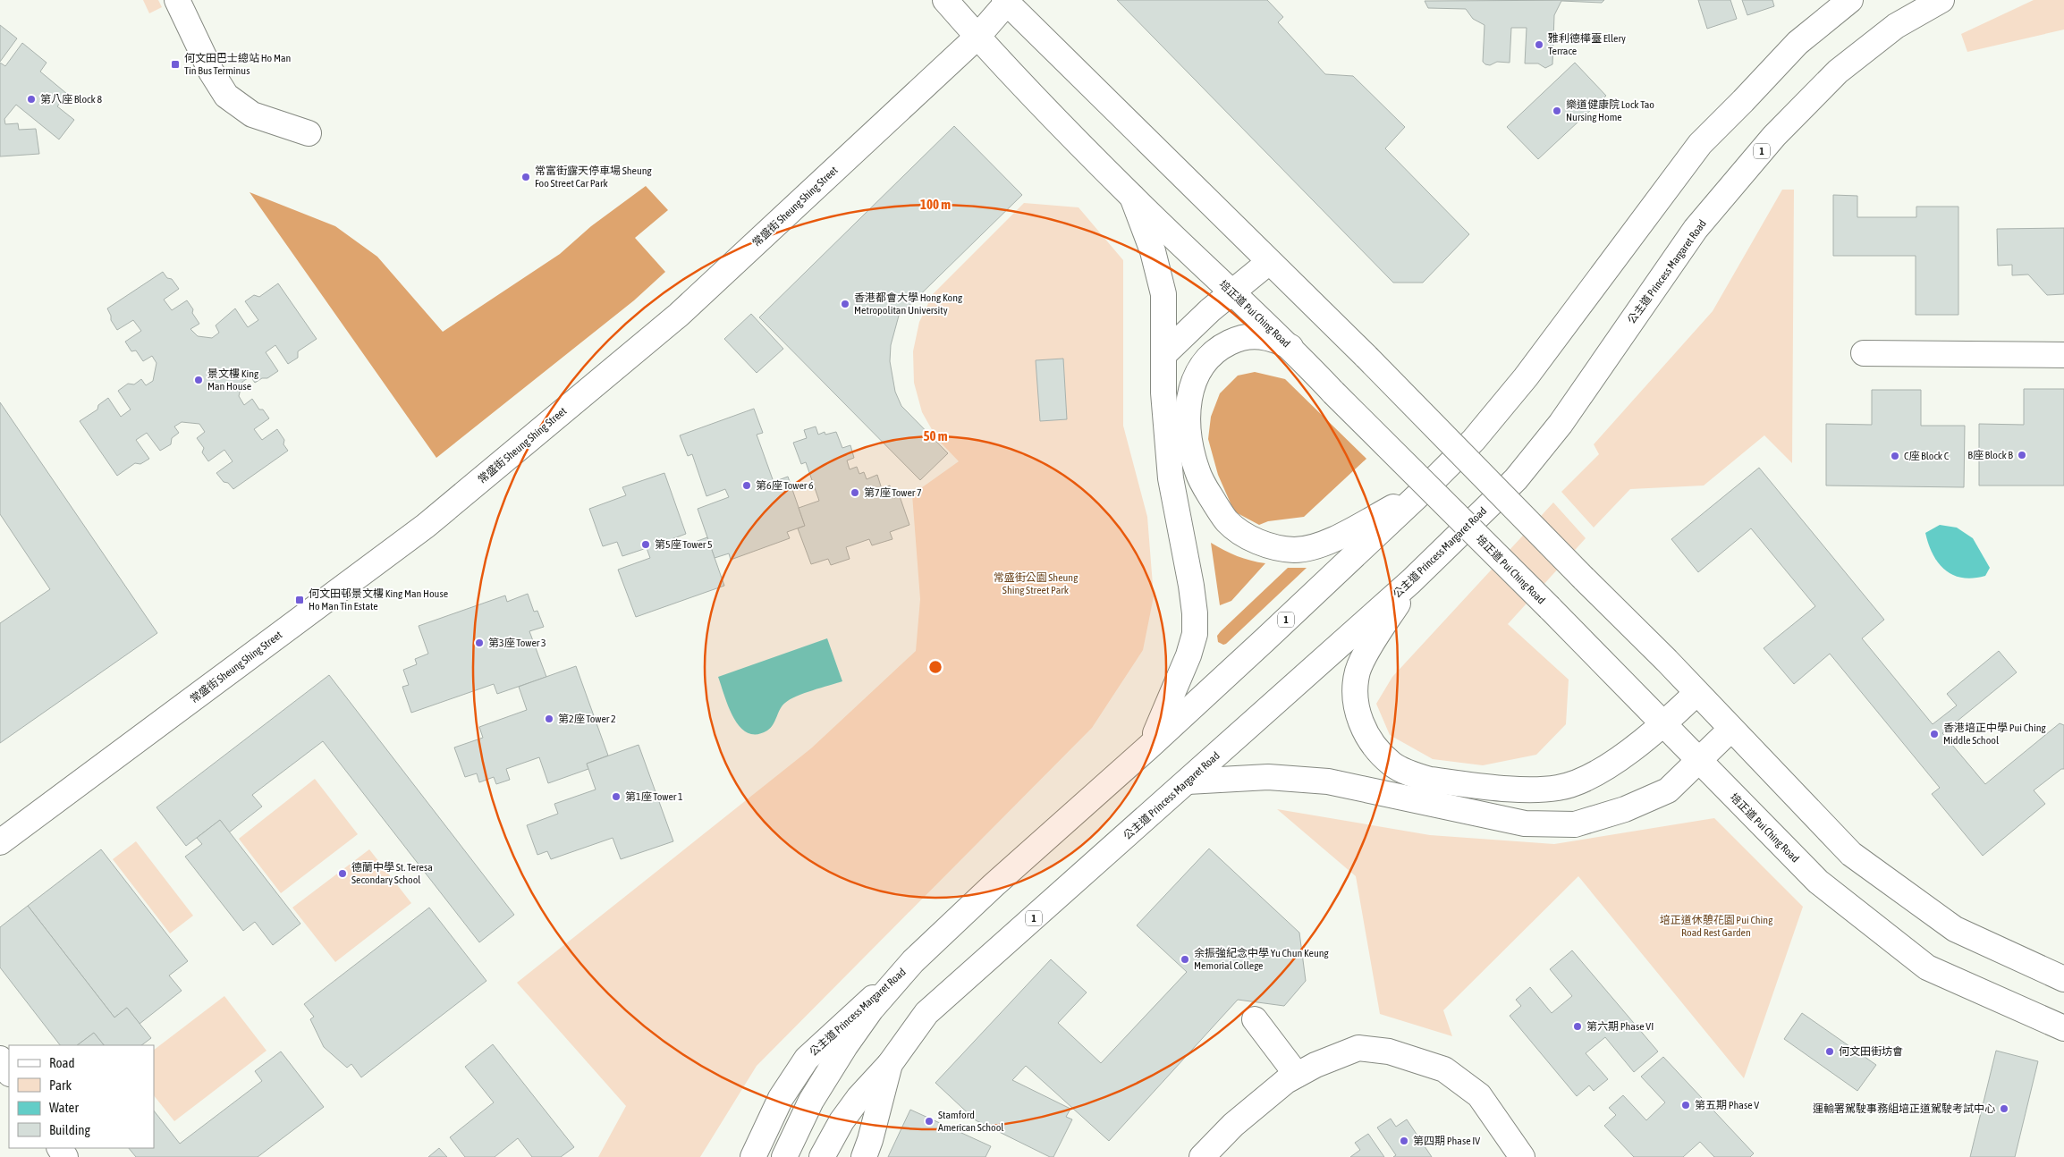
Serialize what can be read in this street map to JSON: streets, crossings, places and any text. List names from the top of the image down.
{
  "streets": {
    "main road": [
      "1",
      "常盛街 Sheung Shing Street",
      "公主道 Princess Margaret Road",
      "培正道 Pui Ching Road"
    ]
  },
  "crossings": [
    ["常盛街 Sheung Shing Street", "培正道 Pui Ching Road"]
  ],
  "parks": ["常盛街公園 Sheung Shing Street Park", "培正道休憩花園 Pui Ching Road Rest Garden"],
  "places": {
    "other": [
      "雅利德樺臺 Ellery Terrace",
      "第八座 Block 8",
      "樂道健康院 Lock Tao Nursing Home",
      "常富街露天停車場 Sheung Foo Street Car Park",
      "香港都會大學 Hong Kong Metropolitan University",
      "景文樓 King Man House",
      "B座 Block B",
      "C座 Block C",
      "第6座 Tower 6",
      "第7座 Tower 7",
      "第5座 Tower 5",
      "第3座 Tower 3",
      "第2座 Tower 2",
      "香港培正中學 Pui Ching Middle School",
      "第1座 Tower 1",
      "德蘭中學 St. Teresa Secondary School",
      "余振強紀念中學 Yu Chun Keung Memorial College",
      "第六期 Phase VI",
      "何文田街坊會",
      "第五期 Phase V",
      "運輸署駕駛事務組培正道駕駛考試中心",
      "Stamford American School",
      "第四期 Phase IV"
    ],
    "transit": ["何文田巴士總站 Ho Man Tin Bus Terminus", "何文田邨景文樓 King Man House Ho Man Tin Estate"]
  },
  "legend": [
    "Road",
    "Park",
    "Water",
    "Building"
  ],
  "rings": ["100 m", "50 m"]
}
